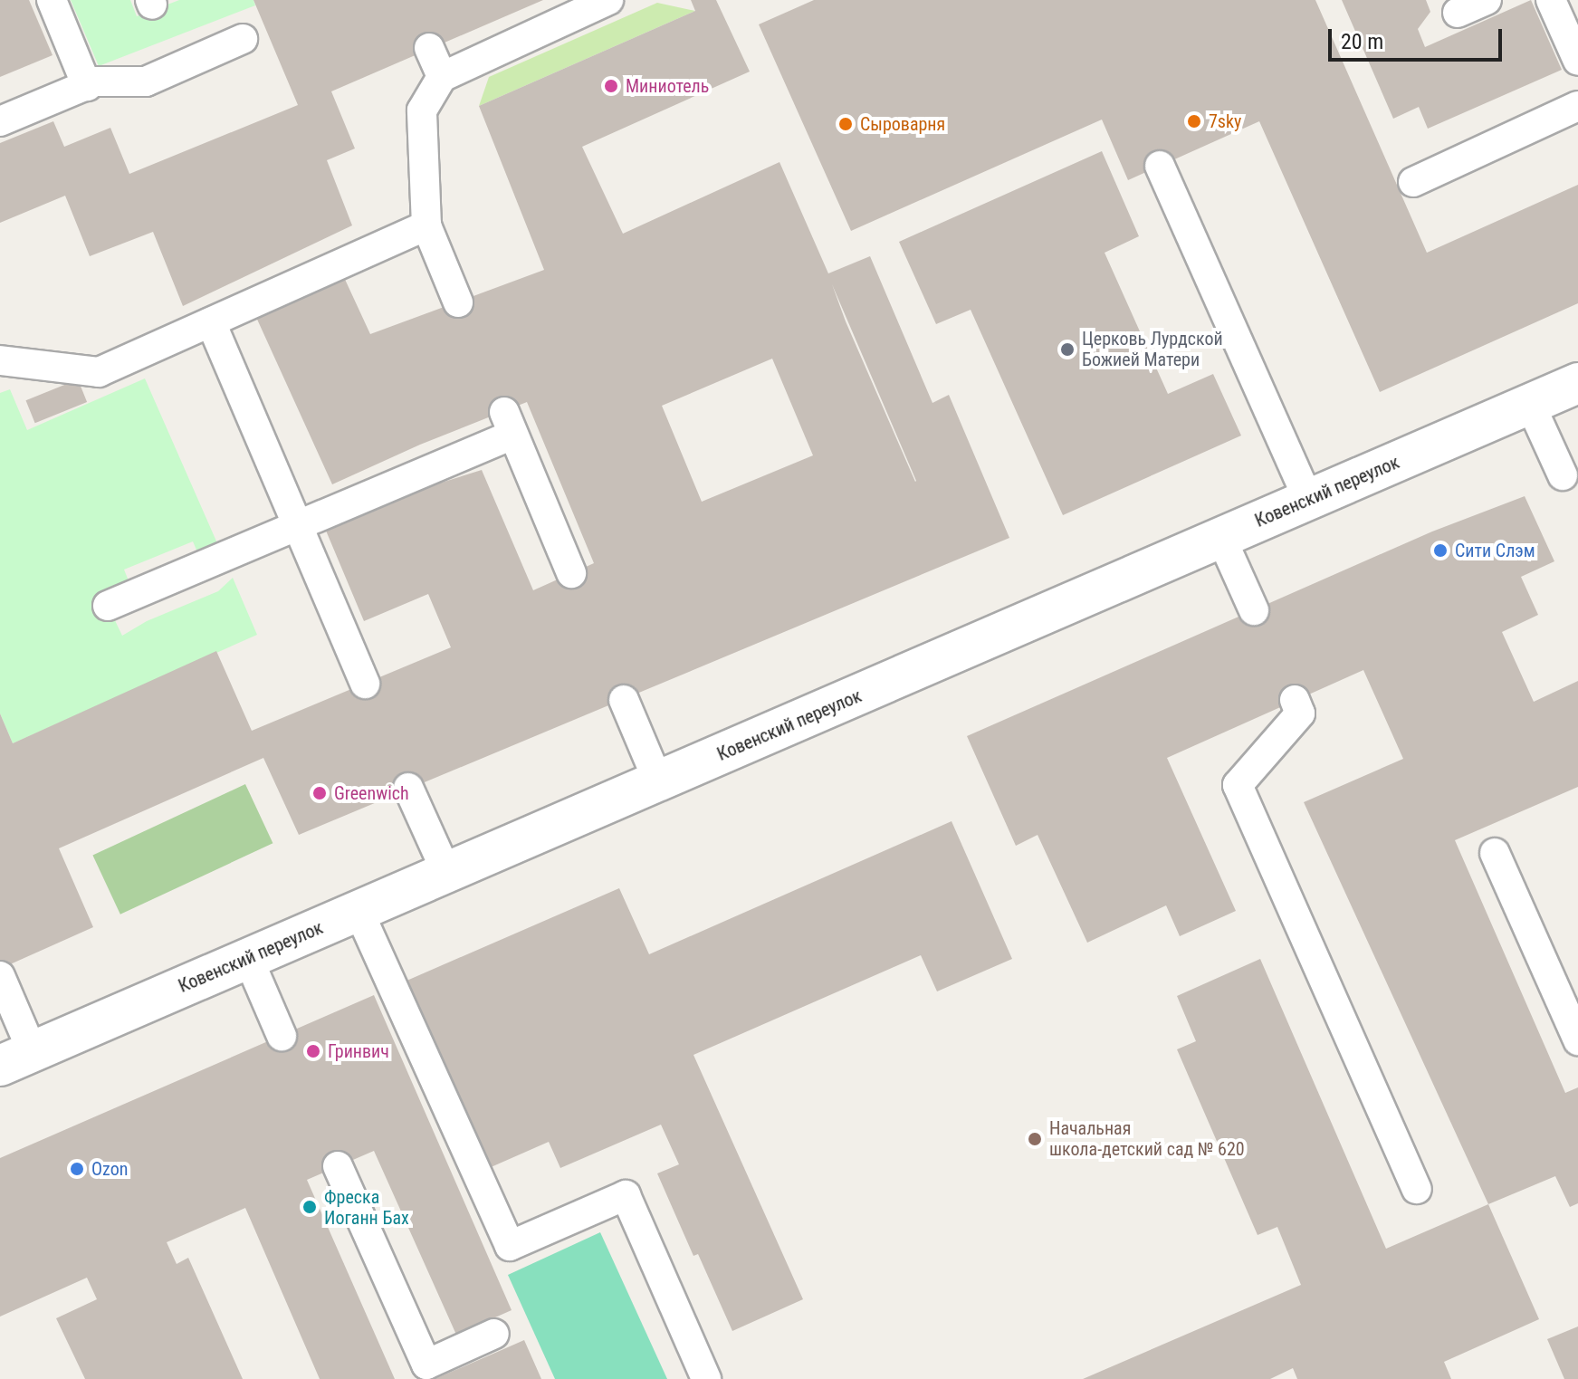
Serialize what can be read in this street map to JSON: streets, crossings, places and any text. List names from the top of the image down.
{
  "streets": {
    "street": ["Ковенский переулок"]
  },
  "places": [
    "Миниотель",
    "7sky",
    "Сыроварня",
    "Церковь Лурдской Божией Матери",
    "Сити Слэм",
    "Greenwich",
    "Гринвич",
    "Начальная школа-детский сад № 620",
    "Ozon",
    "Фреска Иоганн Бах"
  ],
  "scale_bar": "20 m"
}
